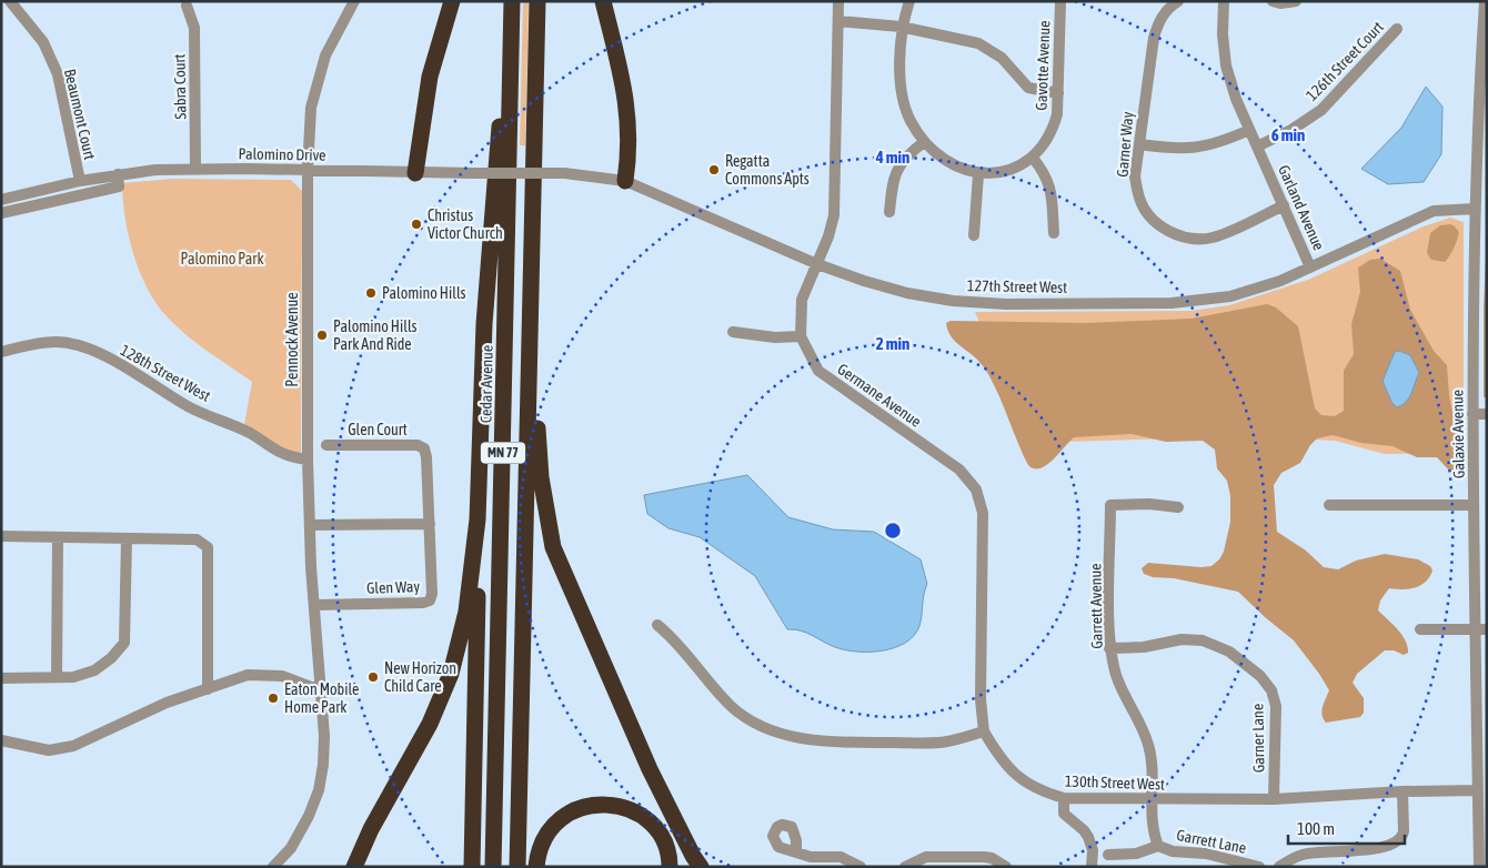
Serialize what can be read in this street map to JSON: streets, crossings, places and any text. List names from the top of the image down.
{
  "streets": {
    "highway": ["Cedar Avenue", "MN 77"],
    "street": [
      "126th Street Court",
      "Gavotte Avenue",
      "Sabra Court",
      "Beaumont Court",
      "Garner Way",
      "Palomino Drive",
      "Garland Avenue",
      "127th Street West",
      "Pennock Avenue",
      "128th Street West",
      "Germane Avenue",
      "Glen Court",
      "Galaxie Avenue",
      "Glen Way",
      "Garrett Avenue",
      "Garner Lane",
      "130th Street West",
      "Garrett Lane"
    ]
  },
  "crossings": [
    ["126th Street Court", "Garland Avenue"],
    ["Sabra Court", "Palomino Drive"],
    ["Beaumont Court", "Palomino Drive"],
    ["Garner Way", "Garland Avenue"],
    ["Palomino Drive", "127th Street West"],
    ["Palomino Drive", "Pennock Avenue"],
    ["Garland Avenue", "127th Street West"],
    ["127th Street West", "Germane Avenue"],
    ["127th Street West", "Galaxie Avenue"],
    ["Pennock Avenue", "128th Street West"],
    ["Pennock Avenue", "Glen Way"],
    ["Germane Avenue", "130th Street West"],
    ["Glen Court", "Glen Way"],
    ["Galaxie Avenue", "130th Street West"],
    ["Garrett Avenue", "Garner Lane"],
    ["Garrett Avenue", "130th Street West"],
    ["Garrett Avenue", "Garrett Lane"],
    ["Garner Lane", "130th Street West"]
  ],
  "parks": ["Palomino Park"],
  "places": [
    "Regatta Commons Apts",
    "Christus Victor Church",
    "Palomino Hills",
    "Palomino Hills Park And Ride",
    "New Horizon Child Care",
    "Eaton Mobile Home Park"
  ],
  "scale_bar": "100 m",
  "rings": ["6 min", "4 min", "2 min"]
}
